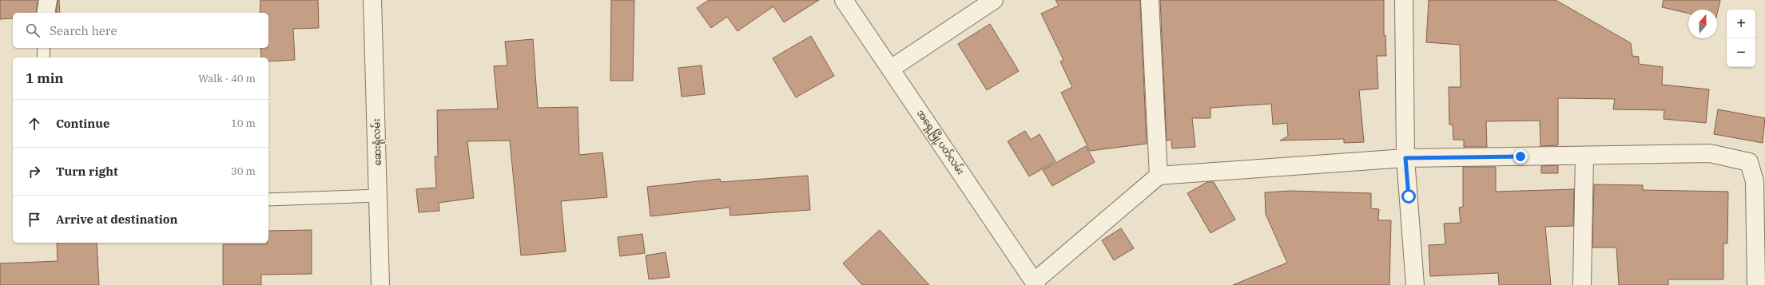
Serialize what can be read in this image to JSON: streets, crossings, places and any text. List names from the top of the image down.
{
  "streets": {
    "street": ["ဆေးရုံလမ်း", "အရှေ့မြို့ပတ်လမ်း"]
  },
  "north": "top",
  "page": {
    "map_buttons": ["+", "−"],
    "search": "Search here",
    "heading": ["1 min", "Walk · 40 m"],
    "list": [
      ["Continue", "10 m"],
      ["Turn right", "30 m"],
      "Arrive at destination"
    ]
  }
}
